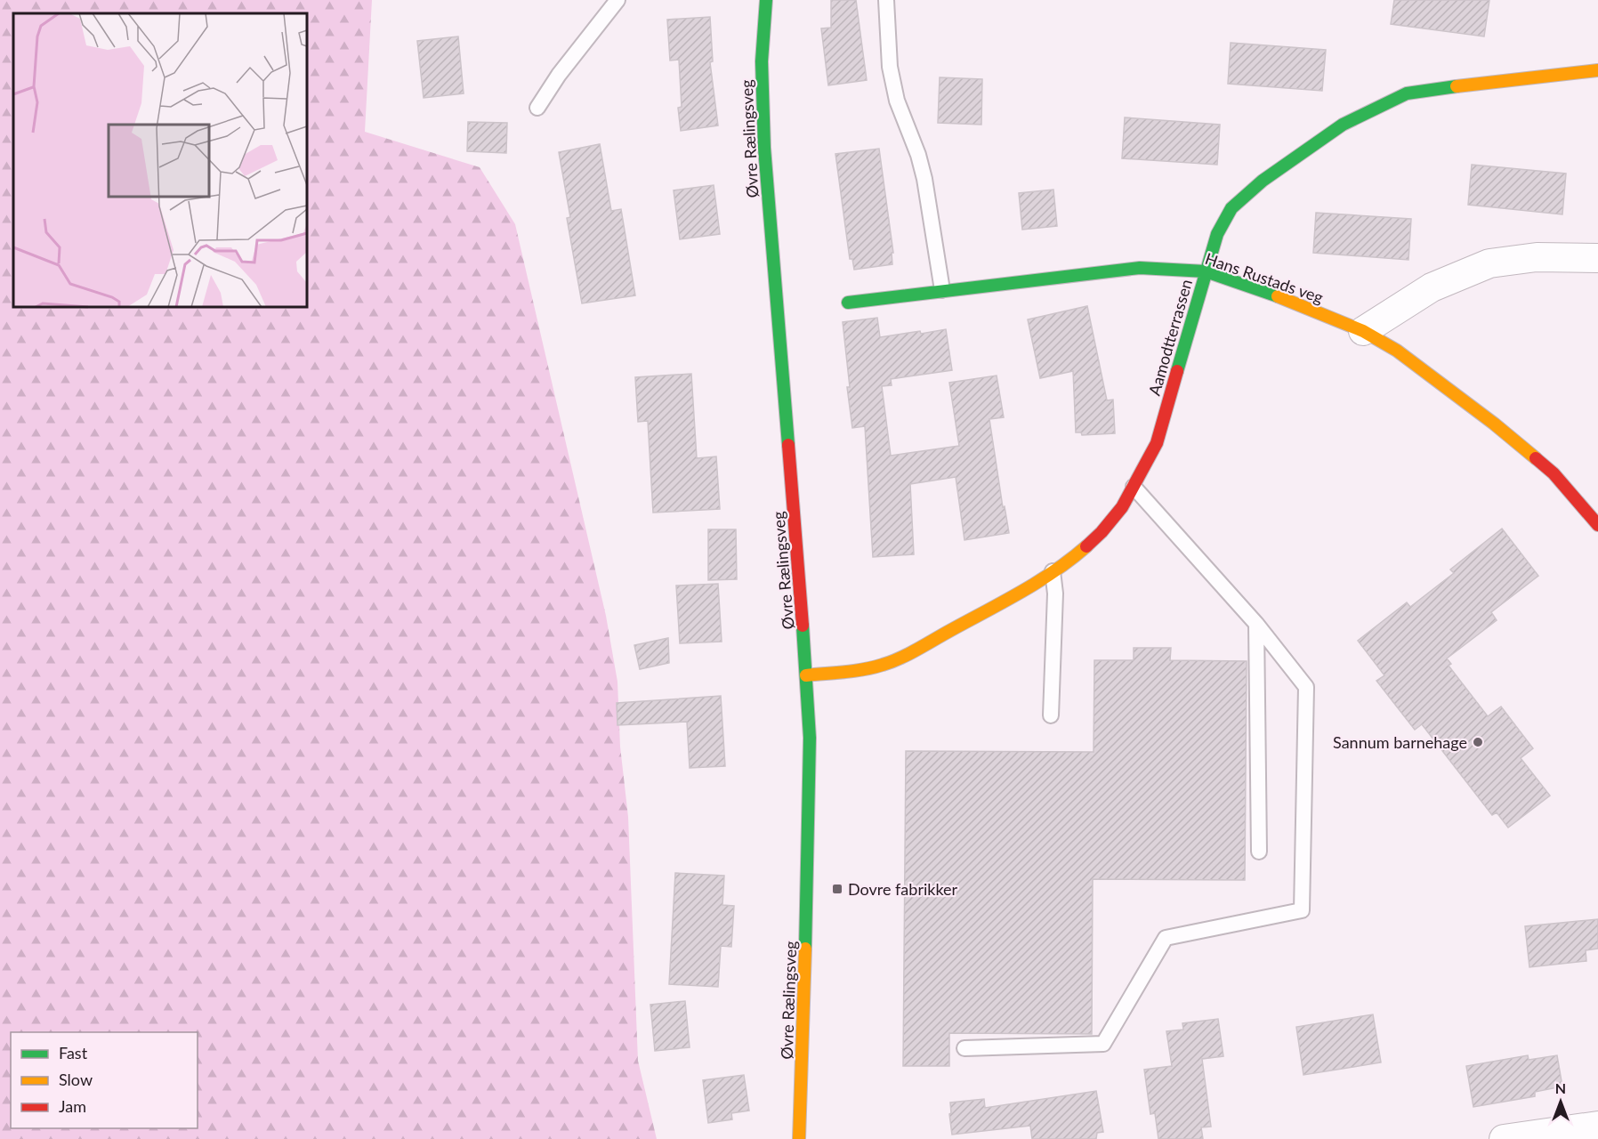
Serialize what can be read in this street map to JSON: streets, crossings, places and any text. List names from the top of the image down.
{
  "streets": {
    "street": ["Øvre Rælingsveg", "Hans Rustads veg", "Aamodtterrassen"]
  },
  "crossings": [
    ["Øvre Rælingsveg", "Aamodtterrassen"],
    ["Hans Rustads veg", "Aamodtterrassen"]
  ],
  "places": {
    "other": ["Sannum barnehage"],
    "transit": ["Dovre fabrikker"]
  },
  "legend": ["Fast", "Slow", "Jam"],
  "north": "top"
}
